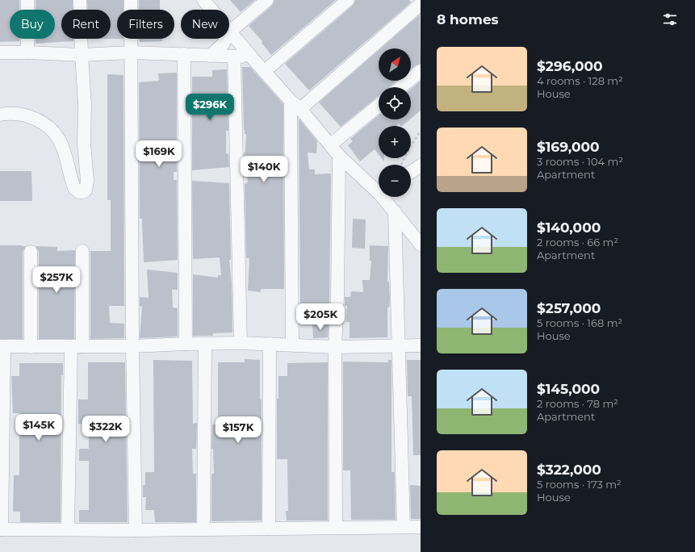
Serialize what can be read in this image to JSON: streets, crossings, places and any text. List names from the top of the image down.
{
  "north": "top right",
  "page": {
    "heading": "8 homes",
    "chip": [
      "Buy",
      "Rent",
      "Filters",
      "New"
    ],
    "list": [
      {
        "name": "$296,000",
        "note": "4 rooms · 128 m² · House"
      },
      {
        "name": "$169,000",
        "note": "3 rooms · 104 m² · Apartment"
      },
      {
        "name": "$140,000",
        "note": "2 rooms · 66 m² · Apartment"
      },
      {
        "name": "$257,000",
        "note": "5 rooms · 168 m² · House"
      },
      {
        "name": "$145,000",
        "note": "2 rooms · 78 m² · Apartment"
      },
      {
        "name": "$322,000",
        "note": "5 rooms · 173 m² · House"
      }
    ],
    "map_buttons": ["+", "−"],
    "price": [
      "$296K",
      "$169K",
      "$140K",
      "$257K",
      "$205K",
      "$145K",
      "$322K",
      "$157K"
    ]
  }
}
